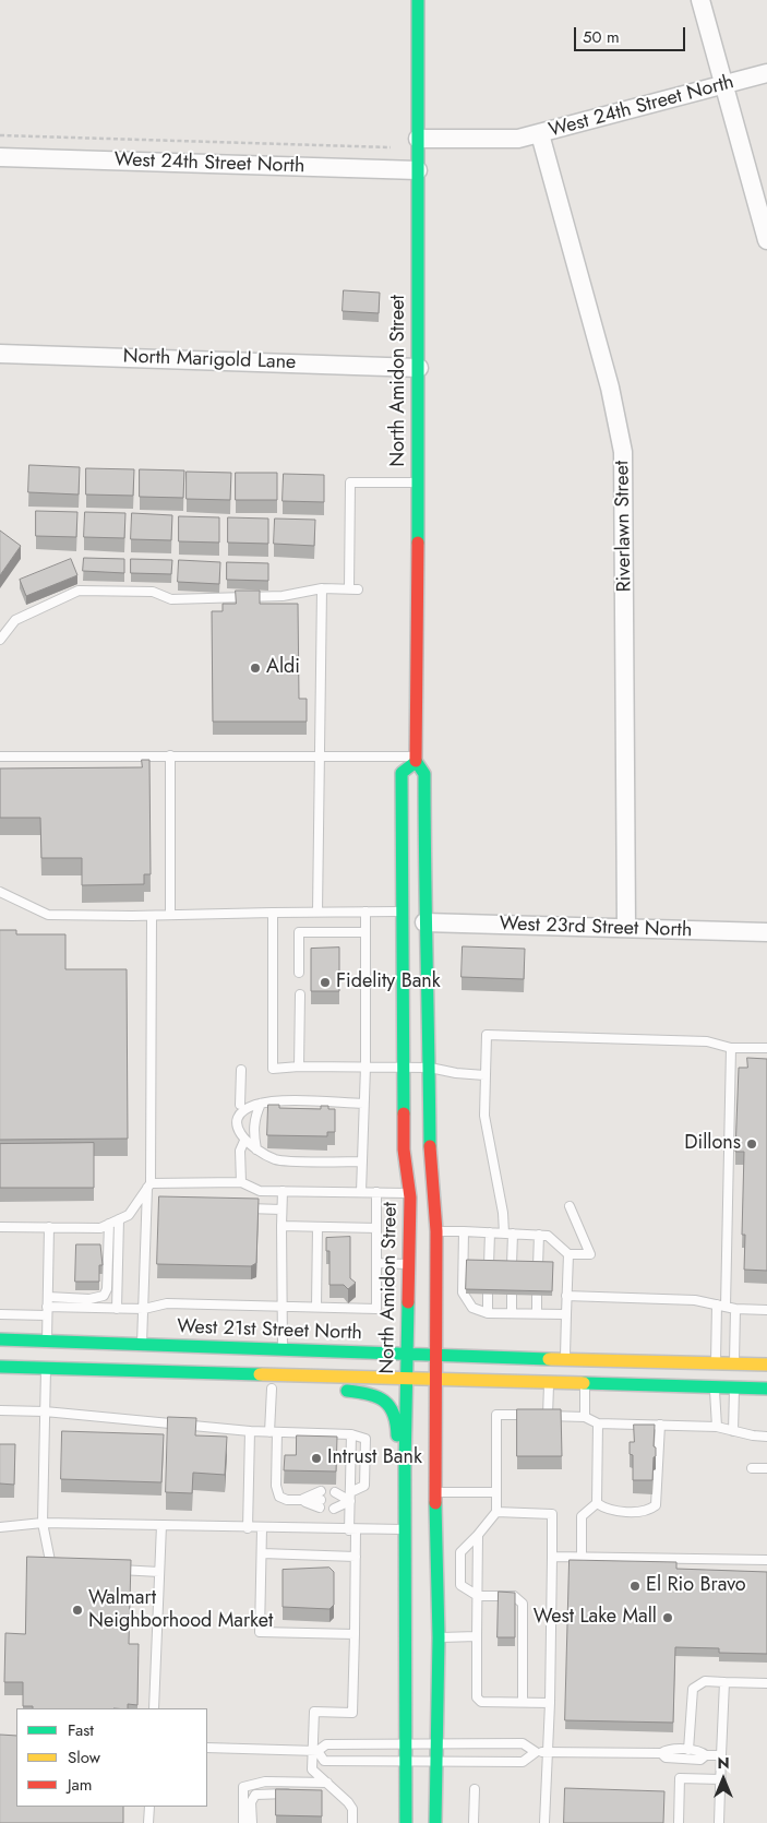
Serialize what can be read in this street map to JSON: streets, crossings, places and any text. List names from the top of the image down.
{
  "streets": {
    "main road": ["North Amidon Street", "West 21st Street North"],
    "street": [
      "West 24th Street North",
      "North Marigold Lane",
      "Riverlawn Street",
      "West 23rd Street North"
    ]
  },
  "crossings": [
    ["West 24th Street North", "North Amidon Street"],
    ["West 24th Street North", "Riverlawn Street"],
    ["North Marigold Lane", "North Amidon Street"],
    ["North Amidon Street", "West 23rd Street North"],
    ["North Amidon Street", "West 21st Street North"],
    ["Riverlawn Street", "West 23rd Street North"]
  ],
  "places": [
    "Aldi",
    "Fidelity Bank",
    "Dillons",
    "Intrust Bank",
    "El Rio Bravo",
    "Walmart Neighborhood Market",
    "West Lake Mall"
  ],
  "legend": ["Fast", "Slow", "Jam"],
  "scale_bar": "50 m",
  "north": "top"
}
